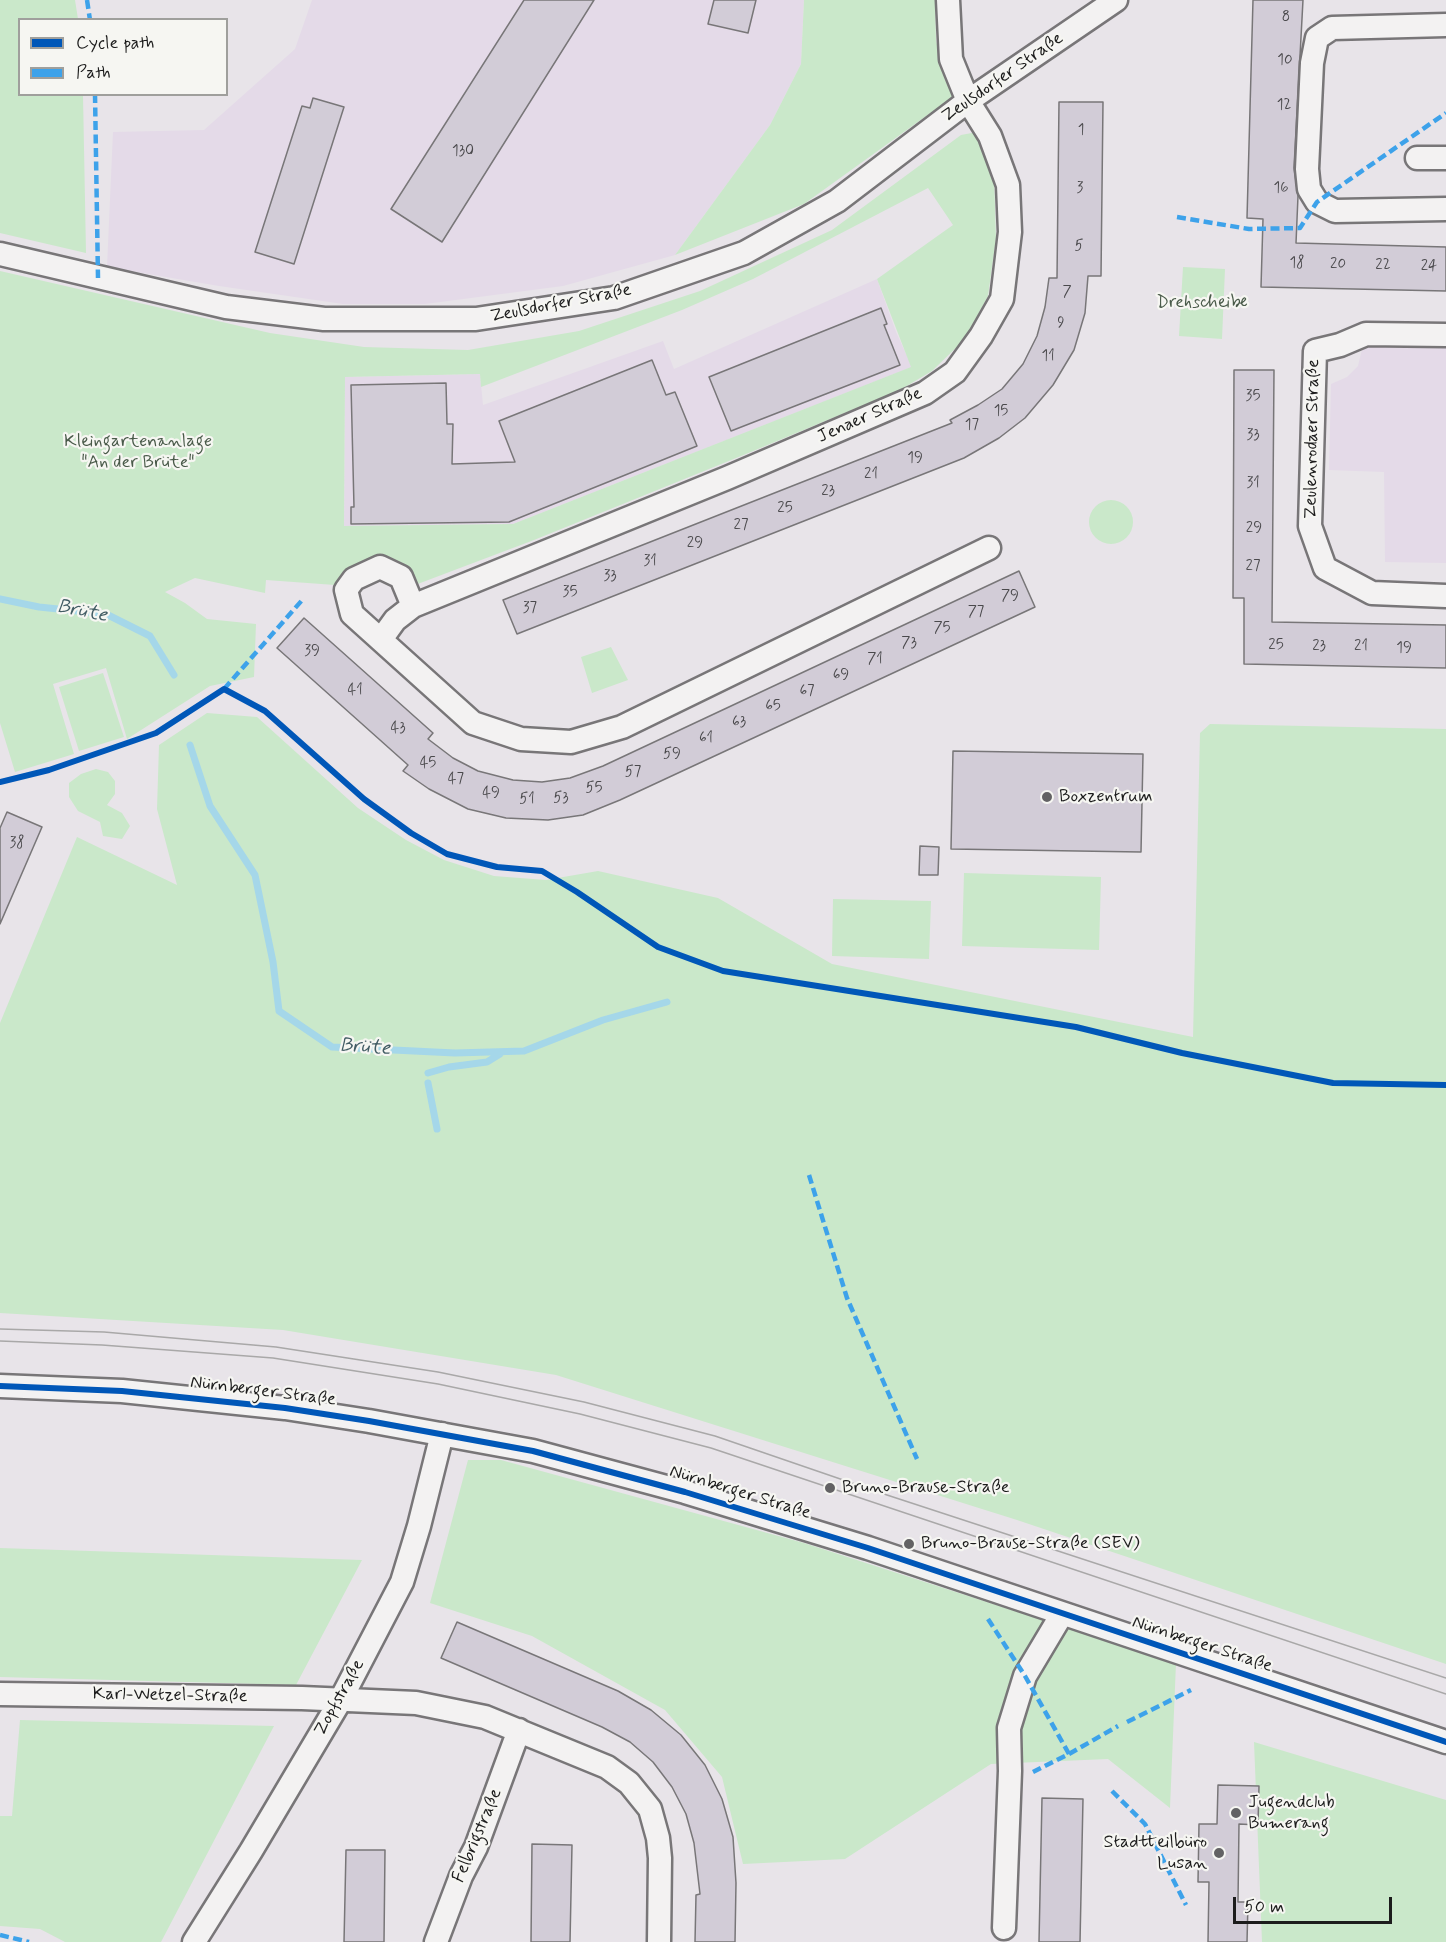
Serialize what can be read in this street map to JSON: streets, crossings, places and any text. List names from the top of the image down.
{
  "streets": {
    "street": [
      "Zeulsdorfer Straße",
      "Jenaer Straße",
      "Zeulenrodaer Straße",
      "Nürnberger Straße",
      "Karl-Wetzel-Straße",
      "Zopfstraße",
      "Felbrigstraße"
    ]
  },
  "crossings": [
    ["Zeulsdorfer Straße", "Jenaer Straße"],
    ["Nürnberger Straße", "Zopfstraße"],
    ["Karl-Wetzel-Straße", "Zopfstraße"],
    ["Karl-Wetzel-Straße", "Felbrigstraße"]
  ],
  "water": ["Brüte"],
  "parks": ["Drehscheibe", "Kleingartenanlage \"An der Brüte\""],
  "places": [
    "Boxzentrum",
    "Bruno-Brause-Straße",
    "Bruno-Brause-Straße (SEV)",
    "Jugendclub Bumerang",
    "Stadtteilbüro Lusan"
  ],
  "house_numbers": [
    "8",
    "10",
    "12",
    "1",
    "130",
    "3",
    "16",
    "5",
    "18",
    "20",
    "22",
    "24",
    "7",
    "9",
    "11",
    "35",
    "15",
    "17",
    "33",
    "19",
    "21",
    "31",
    "23",
    "25",
    "27",
    "29",
    "29",
    "31",
    "27",
    "33",
    "35",
    "79",
    "37",
    "77",
    "75",
    "73",
    "25",
    "23",
    "21",
    "19",
    "39",
    "71",
    "69",
    "41",
    "67",
    "65",
    "63",
    "43",
    "61",
    "59",
    "45",
    "57",
    "47",
    "55",
    "49",
    "53",
    "51",
    "38"
  ],
  "legend": ["Cycle path", "Path"],
  "scale_bar": "50 m"
}
